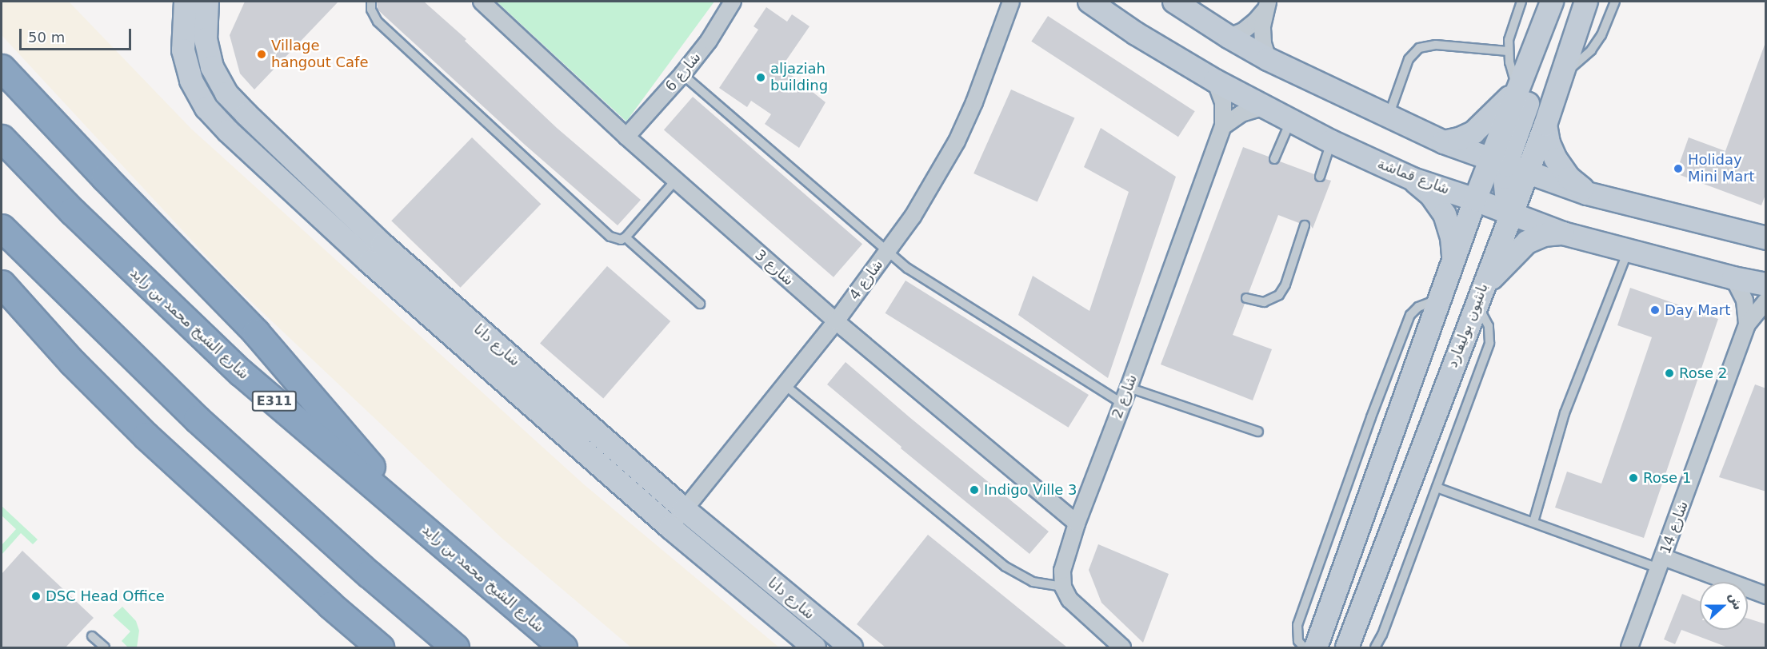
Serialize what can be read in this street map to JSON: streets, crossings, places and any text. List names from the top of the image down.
{
  "streets": {
    "highway": ["شارع الشيخ محمد بن زايد", "E311"],
    "street": [
      "شارع 6",
      "شارع قماشة",
      "شارع 3",
      "شارع 4",
      "بانثيون بوليفارد",
      "شارع دانا",
      "شارع 2",
      "شارع 14"
    ]
  },
  "crossings": [
    ["شارع 6", "شارع 3"],
    ["شارع قماشة", "بانثيون بوليفارد"],
    ["شارع قماشة", "شارع 2"],
    ["شارع قماشة", "شارع 14"],
    ["شارع 3", "شارع 4"],
    ["شارع 3", "شارع 2"],
    ["شارع 4", "شارع دانا"]
  ],
  "places": [
    "Village hangout Cafe",
    "aljaziah building",
    "Holiday Mini Mart",
    "Day Mart",
    "Rose 2",
    "Rose 1",
    "Indigo Ville 3",
    "DSC Head Office"
  ],
  "scale_bar": "50 m",
  "north": "right"
}
